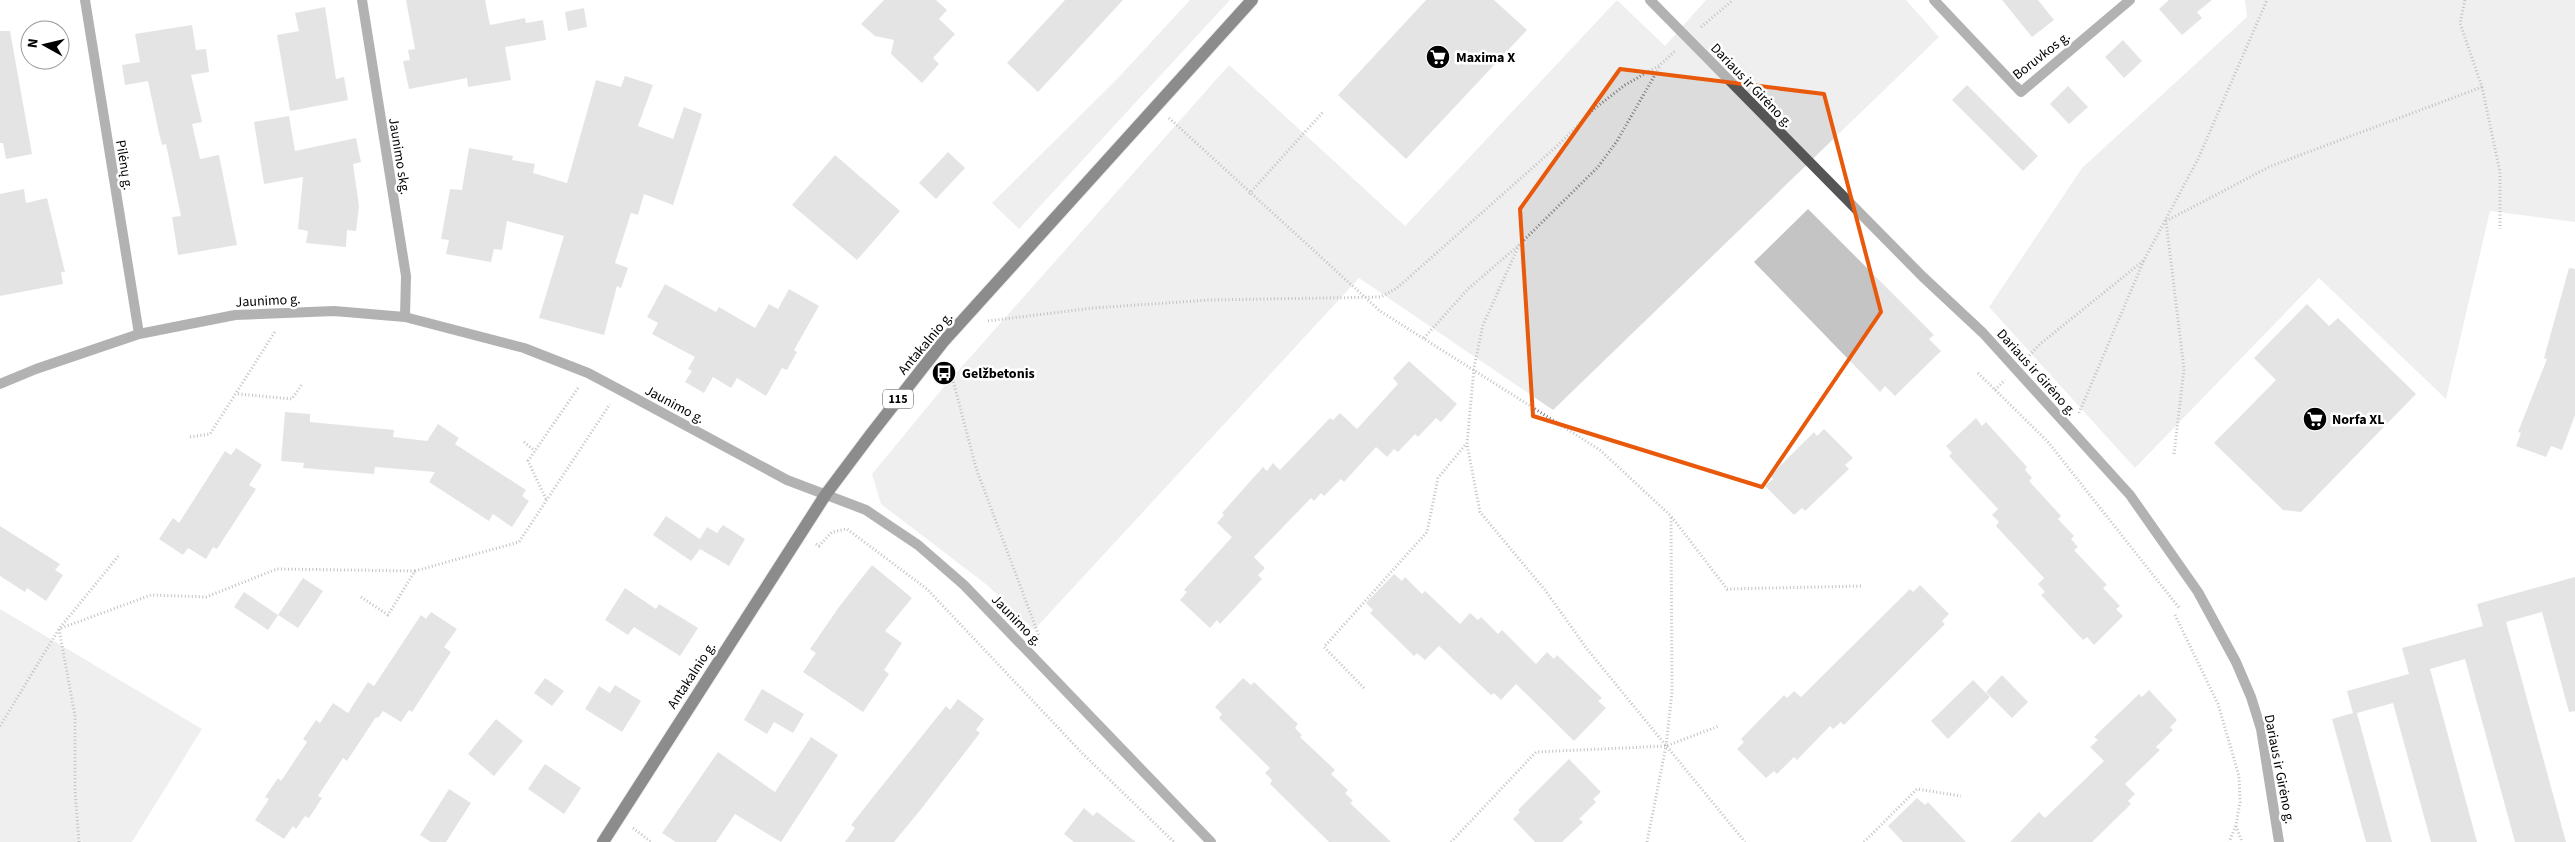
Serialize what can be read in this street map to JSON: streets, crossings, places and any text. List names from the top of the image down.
{
  "streets": {
    "main road": ["Antakalnio g.", "115"],
    "street": [
      "Boruvkos g.",
      "Dariaus ir Girėno g.",
      "Jaunimo skg.",
      "Pilėnų g.",
      "Jaunimo g."
    ]
  },
  "crossings": [
    ["Jaunimo skg.", "Jaunimo g."],
    ["Pilėnų g.", "Jaunimo g."],
    ["Jaunimo g.", "Antakalnio g."]
  ],
  "places": {
    "supermarket": ["Maxima X", "Norfa XL"],
    "bus stop": ["Gelžbetonis"]
  },
  "north": "left"
}
